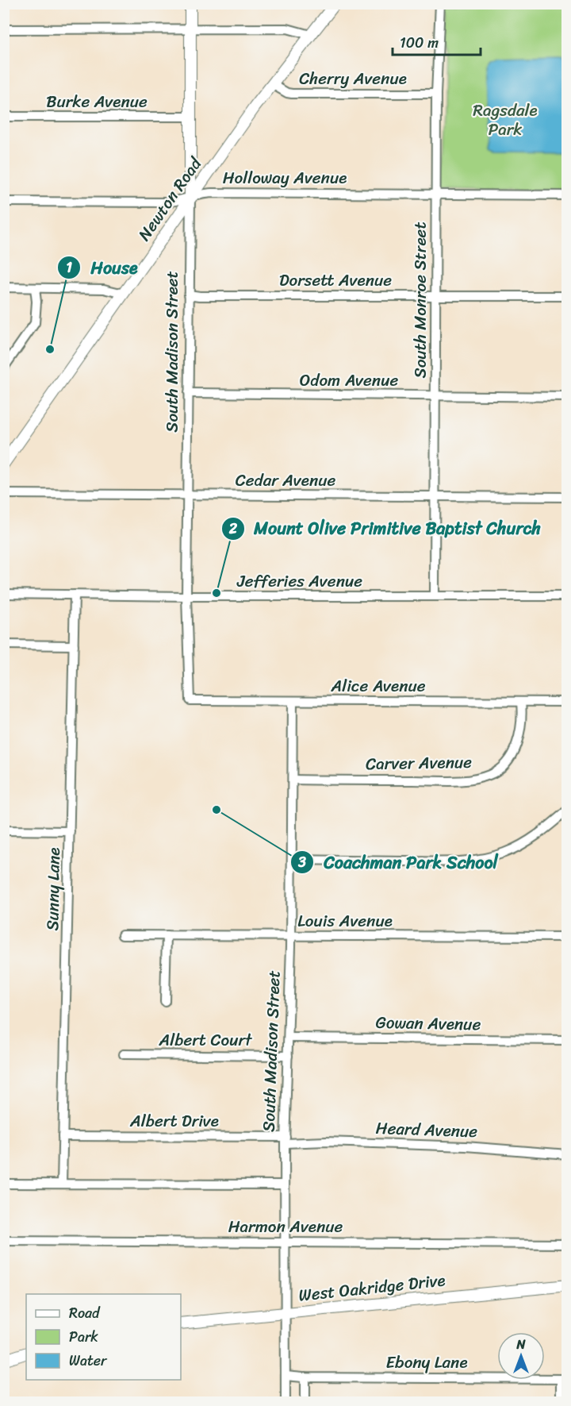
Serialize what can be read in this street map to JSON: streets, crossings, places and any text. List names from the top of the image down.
{
  "streets": {
    "main road": ["Newton Road", "South Madison Street", "West Oakridge Drive"],
    "street": [
      "Cherry Avenue",
      "Burke Avenue",
      "Holloway Avenue",
      "Dorsett Avenue",
      "South Monroe Street",
      "Odom Avenue",
      "Cedar Avenue",
      "Jefferies Avenue",
      "Alice Avenue",
      "Carver Avenue",
      "Sunny Lane",
      "Louis Avenue",
      "Gowan Avenue",
      "Albert Court",
      "Albert Drive",
      "Heard Avenue",
      "Harmon Avenue",
      "Ebony Lane"
    ]
  },
  "crossings": [
    ["Cherry Avenue", "Newton Road"],
    ["Cherry Avenue", "South Monroe Street"],
    ["Burke Avenue", "South Madison Street"],
    ["Holloway Avenue", "Newton Road"],
    ["Holloway Avenue", "South Monroe Street"],
    ["Holloway Avenue", "South Madison Street"],
    ["Newton Road", "South Madison Street"],
    ["Dorsett Avenue", "South Monroe Street"],
    ["Dorsett Avenue", "South Madison Street"],
    ["South Monroe Street", "Odom Avenue"],
    ["South Monroe Street", "Cedar Avenue"],
    ["South Monroe Street", "Jefferies Avenue"],
    ["South Madison Street", "Odom Avenue"],
    ["South Madison Street", "Cedar Avenue"],
    ["South Madison Street", "Jefferies Avenue"],
    ["South Madison Street", "Alice Avenue"],
    ["South Madison Street", "Carver Avenue"],
    ["South Madison Street", "Louis Avenue"],
    ["South Madison Street", "Gowan Avenue"],
    ["South Madison Street", "Albert Court"],
    ["South Madison Street", "Albert Drive"],
    ["South Madison Street", "Heard Avenue"],
    ["South Madison Street", "Harmon Avenue"],
    ["South Madison Street", "West Oakridge Drive"],
    ["South Madison Street", "Ebony Lane"],
    ["Jefferies Avenue", "Sunny Lane"],
    ["Alice Avenue", "Carver Avenue"],
    ["Sunny Lane", "Albert Drive"],
    ["Albert Drive", "Heard Avenue"]
  ],
  "parks": ["Ragsdale Park"],
  "places": ["House", "Mount Olive Primitive Baptist Church", "Coachman Park School"],
  "legend": ["Road", "Park", "Water"],
  "scale_bar": "100 m",
  "north": "top"
}
